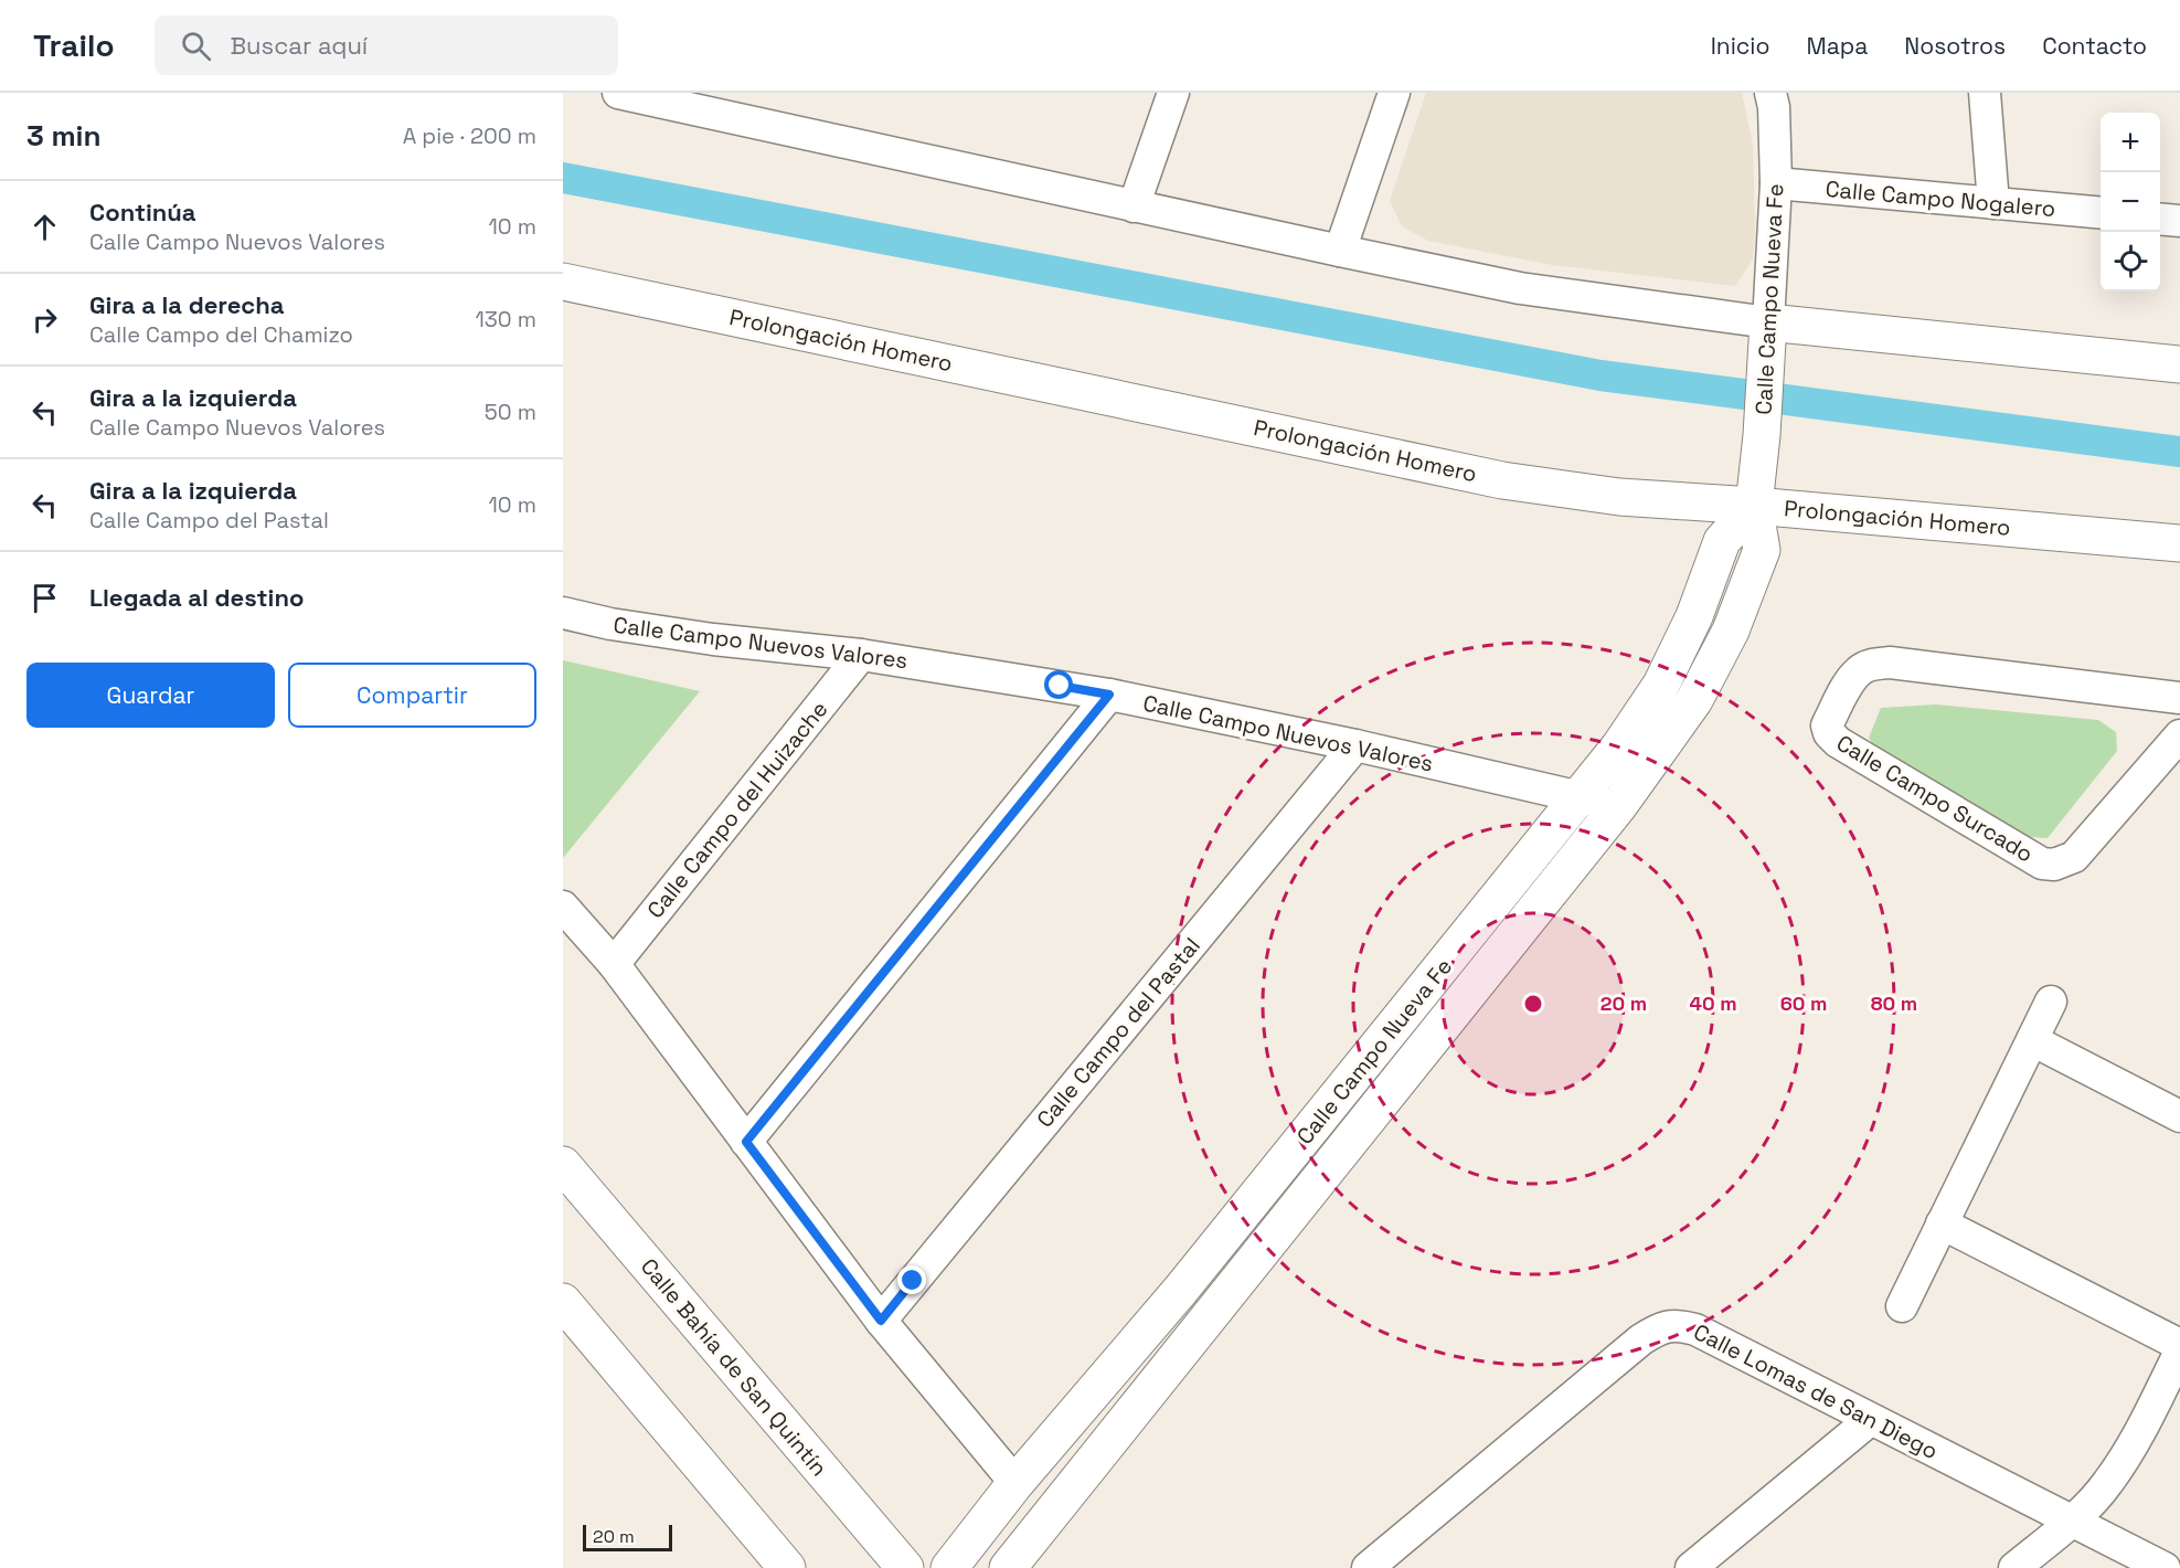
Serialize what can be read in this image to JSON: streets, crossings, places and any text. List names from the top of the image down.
{
  "streets": {
    "street": [
      "Calle Campo Nogalero",
      "Calle Campo Nueva Fe",
      "Prolongación Homero",
      "Calle Campo Nuevos Valores",
      "Calle Campo Surcado",
      "Calle Campo del Huizache",
      "Calle Campo del Pastal",
      "Calle Bahía de San Quintín",
      "Calle Lomas de San Diego"
    ]
  },
  "crossings": [
    ["Calle Campo Nogalero", "Calle Campo Nueva Fe"],
    ["Calle Campo Nueva Fe", "Prolongación Homero"],
    ["Calle Campo Nueva Fe", "Calle Campo Nuevos Valores"],
    ["Calle Campo Nuevos Valores", "Calle Campo del Huizache"],
    ["Calle Campo Nuevos Valores", "Calle Campo del Pastal"]
  ],
  "scale_bar": "20 m",
  "page": {
    "header": "Trailo",
    "search": "Buscar aquí",
    "nav": [
      "Inicio",
      "Mapa",
      "Nosotros",
      "Contacto"
    ],
    "heading": ["3 min", "A pie · 200 m"],
    "map_buttons": ["+", "−"],
    "list": [
      ["Continúa", "Calle Campo Nuevos Valores", "10 m"],
      ["Gira a la derecha", "Calle Campo del Chamizo", "130 m"],
      ["Gira a la izquierda", "Calle Campo Nuevos Valores", "50 m"],
      ["Gira a la izquierda", "Calle Campo del Pastal", "10 m"],
      "Llegada al destino"
    ],
    "buttons": ["Guardar", "Compartir"],
    "scale": "20 m"
  },
  "rings": [
    "20 m",
    "40 m",
    "60 m",
    "80 m"
  ]
}
